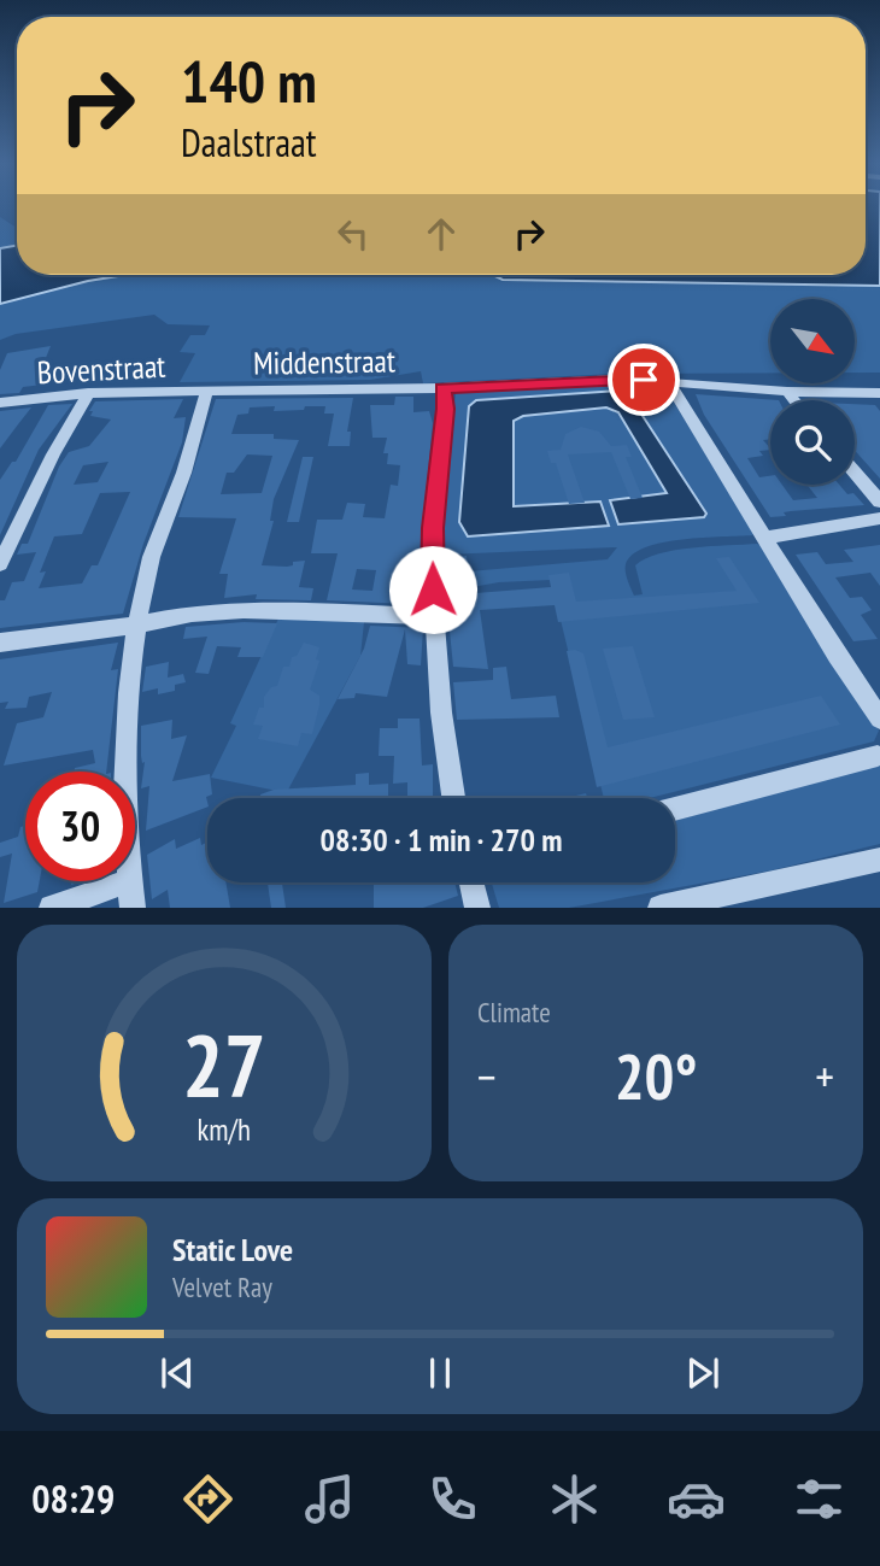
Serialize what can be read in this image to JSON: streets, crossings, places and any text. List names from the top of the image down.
{
  "streets": {
    "street": ["Middenstraat", "Bovenstraat"]
  },
  "crossings": [
    ["Middenstraat", "Bovenstraat"]
  ],
  "north": "bottom right",
  "page": {
    "turn": ["140 m", "Daalstraat"],
    "limit": "30",
    "trip": "08:30 · 1 min · 270 m",
    "tile": "Climate",
    "heat": ["−", "20°", "+"],
    "song": ["Static Love", "Velvet Ray"],
    "tabs": "08:29",
    "gauge": ["27", "km/h"]
  }
}
